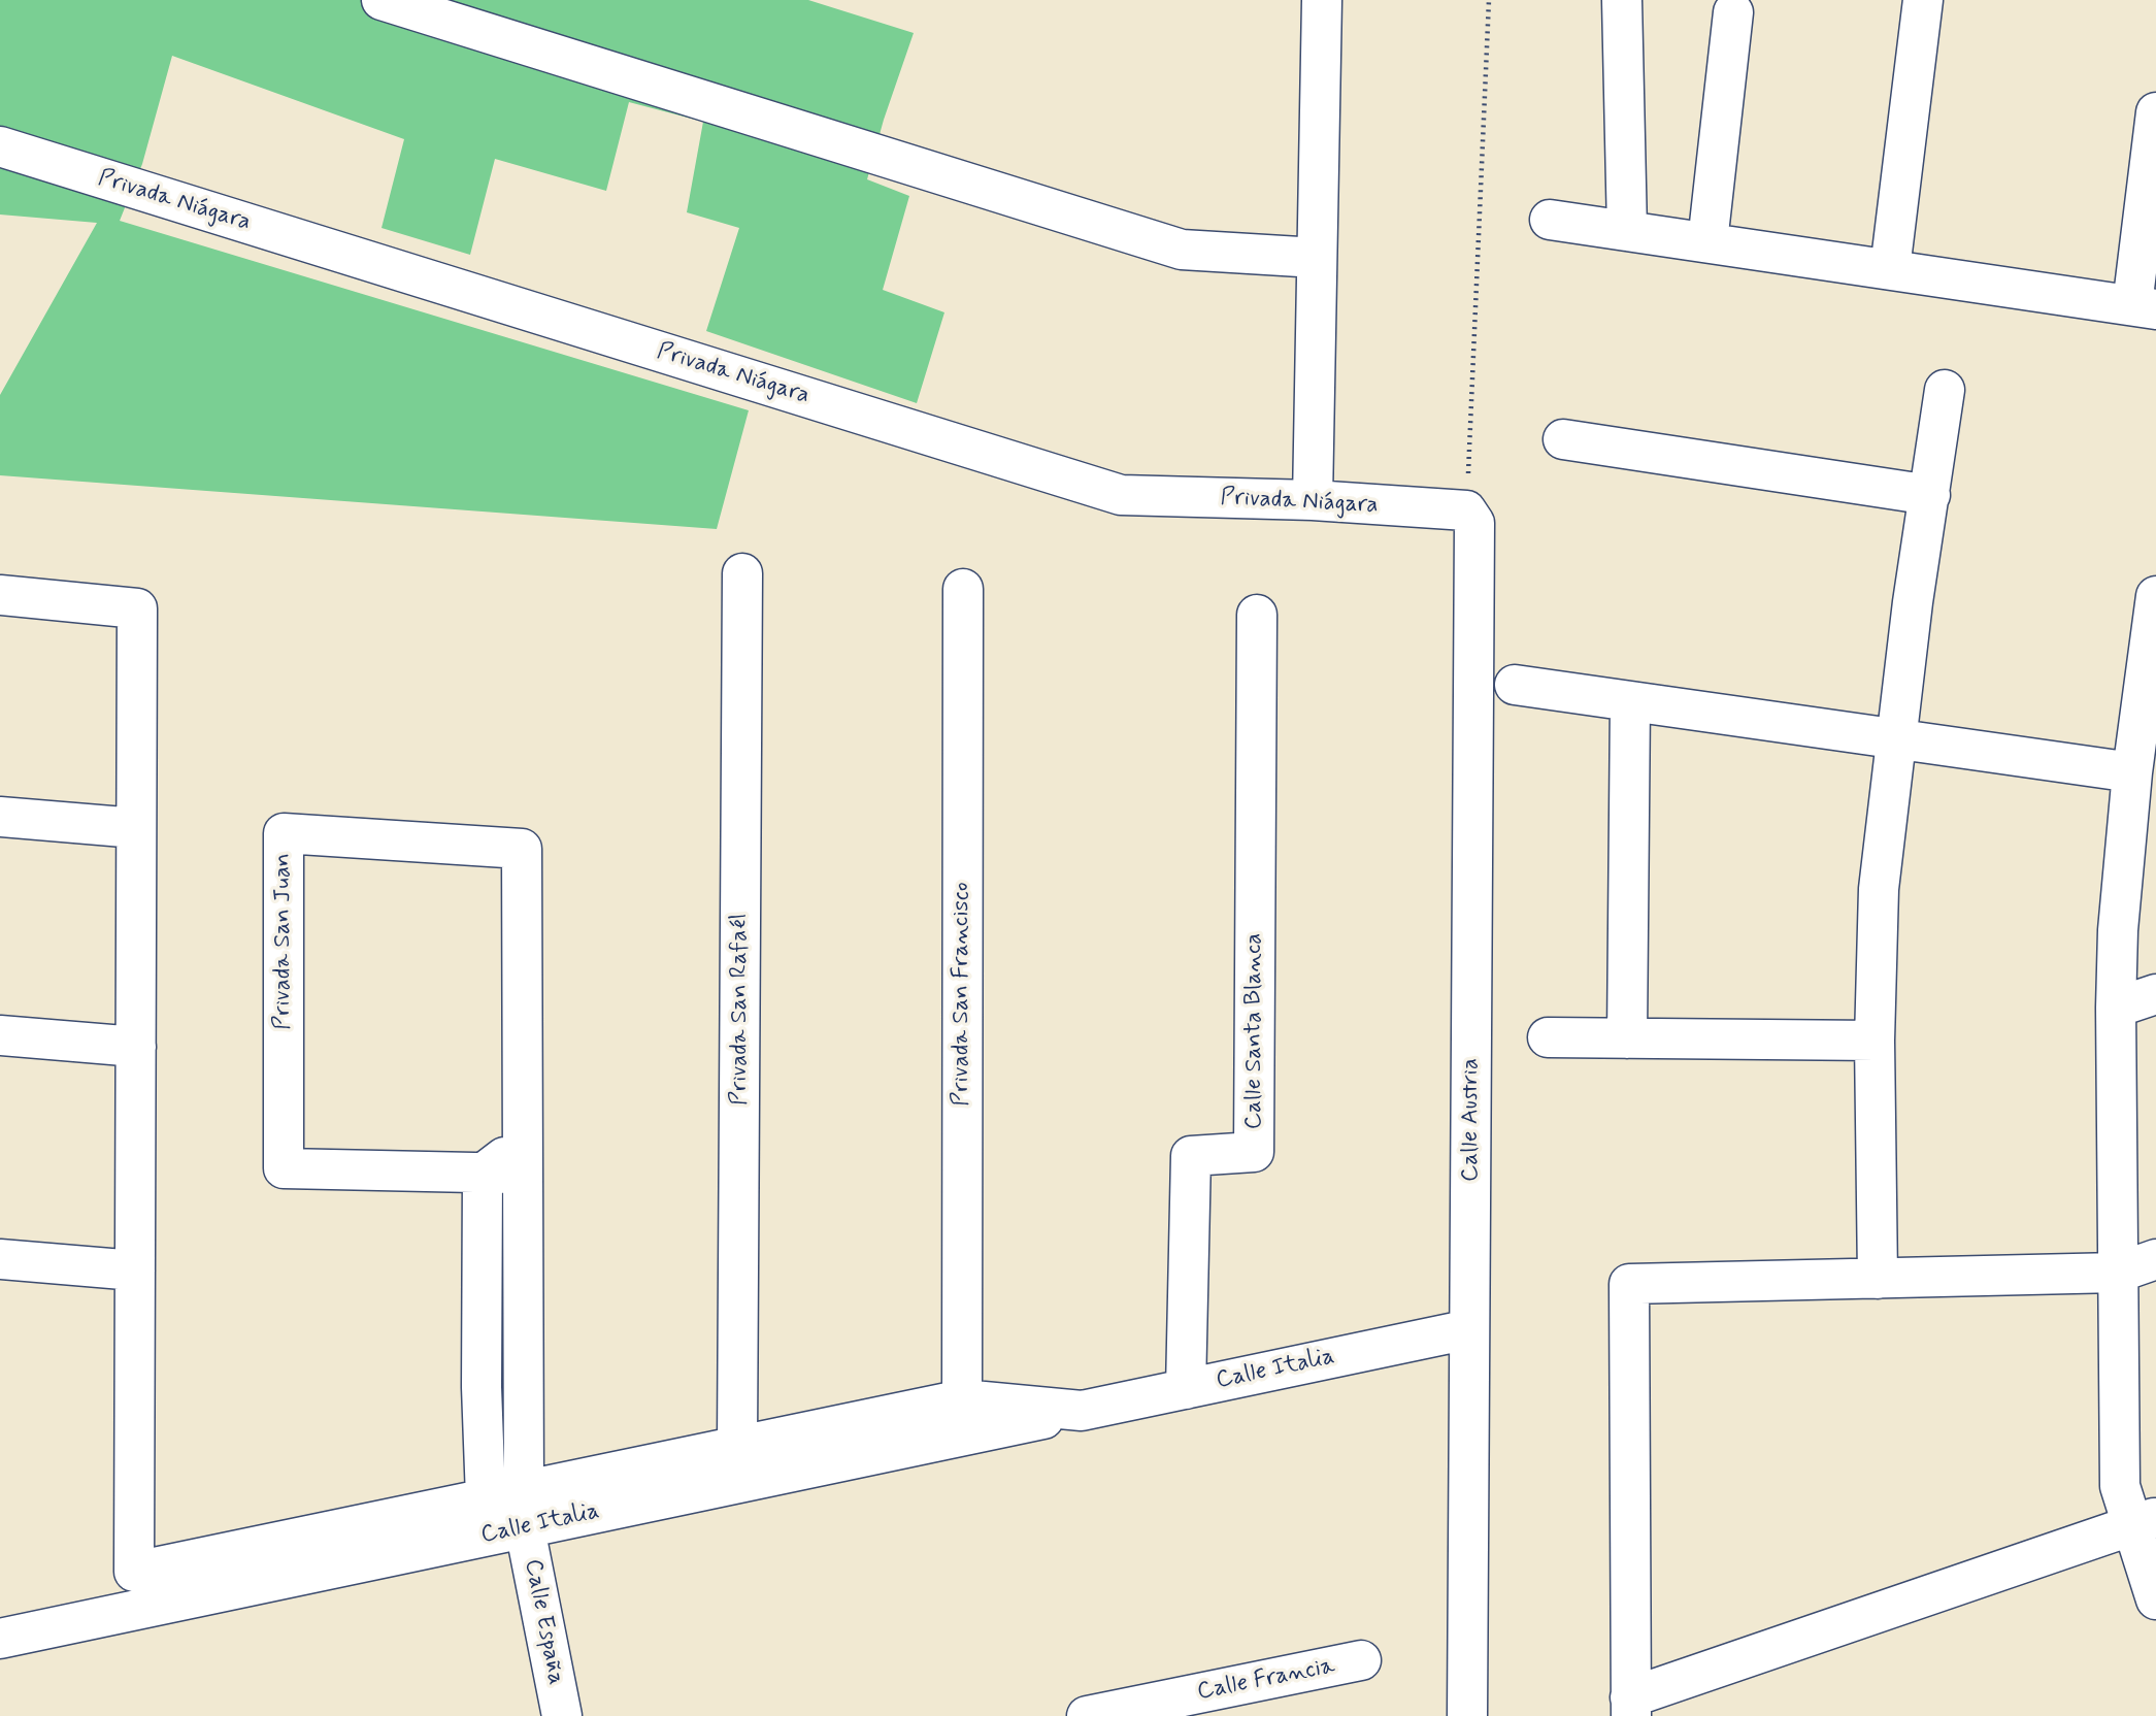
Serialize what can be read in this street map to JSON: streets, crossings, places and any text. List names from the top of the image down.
{
  "streets": {
    "street": [
      "Privada Niágara",
      "Privada San Juan",
      "Privada San Francisco",
      "Privada San Rafaél",
      "Calle Santa Blanca",
      "Calle Austria",
      "Calle Italia",
      "Calle España",
      "Calle Francia"
    ]
  },
  "crossings": [
    ["Privada Niágara", "Calle Austria"],
    ["Privada San Juan", "Calle Italia"],
    ["Privada San Juan", "Calle España"],
    ["Privada San Francisco", "Calle Italia"],
    ["Privada San Rafaél", "Calle Italia"],
    ["Calle Santa Blanca", "Calle Italia"],
    ["Calle Austria", "Calle Italia"],
    ["Calle Italia", "Calle España"]
  ]
}
